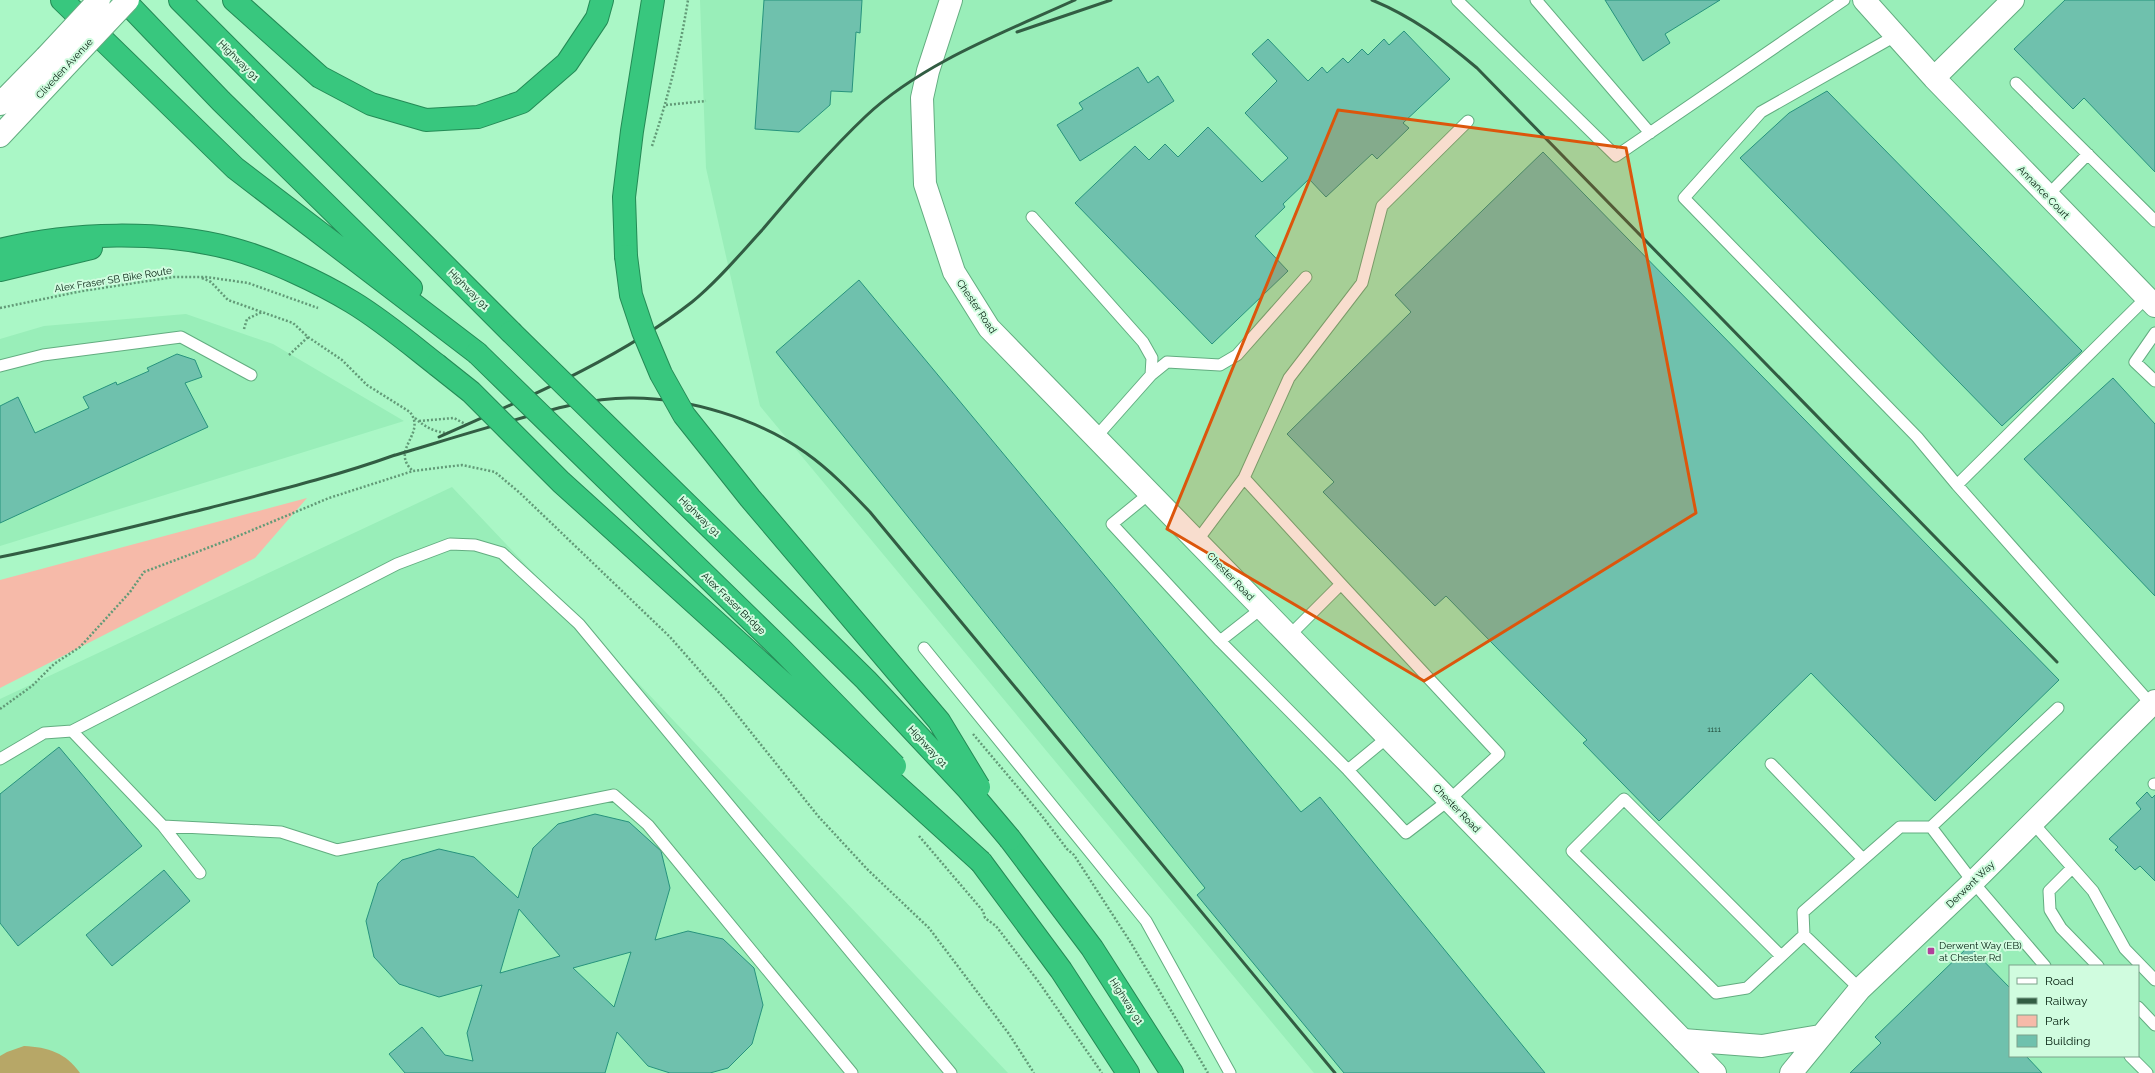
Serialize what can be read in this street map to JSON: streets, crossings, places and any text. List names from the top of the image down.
{
  "streets": {
    "highway": ["Highway 91", "Alex Fraser Bridge"],
    "street": [
      "Cliveden Avenue",
      "Annance Court",
      "Chester Road",
      "Derwent Way"
    ],
    "path": ["Alex Fraser SB Bike Route"]
  },
  "places": {
    "transit": ["Derwent Way (EB) at Chester Rd"]
  },
  "house_numbers": ["1111"],
  "legend": [
    "Road",
    "Railway",
    "Park",
    "Building"
  ]
}
